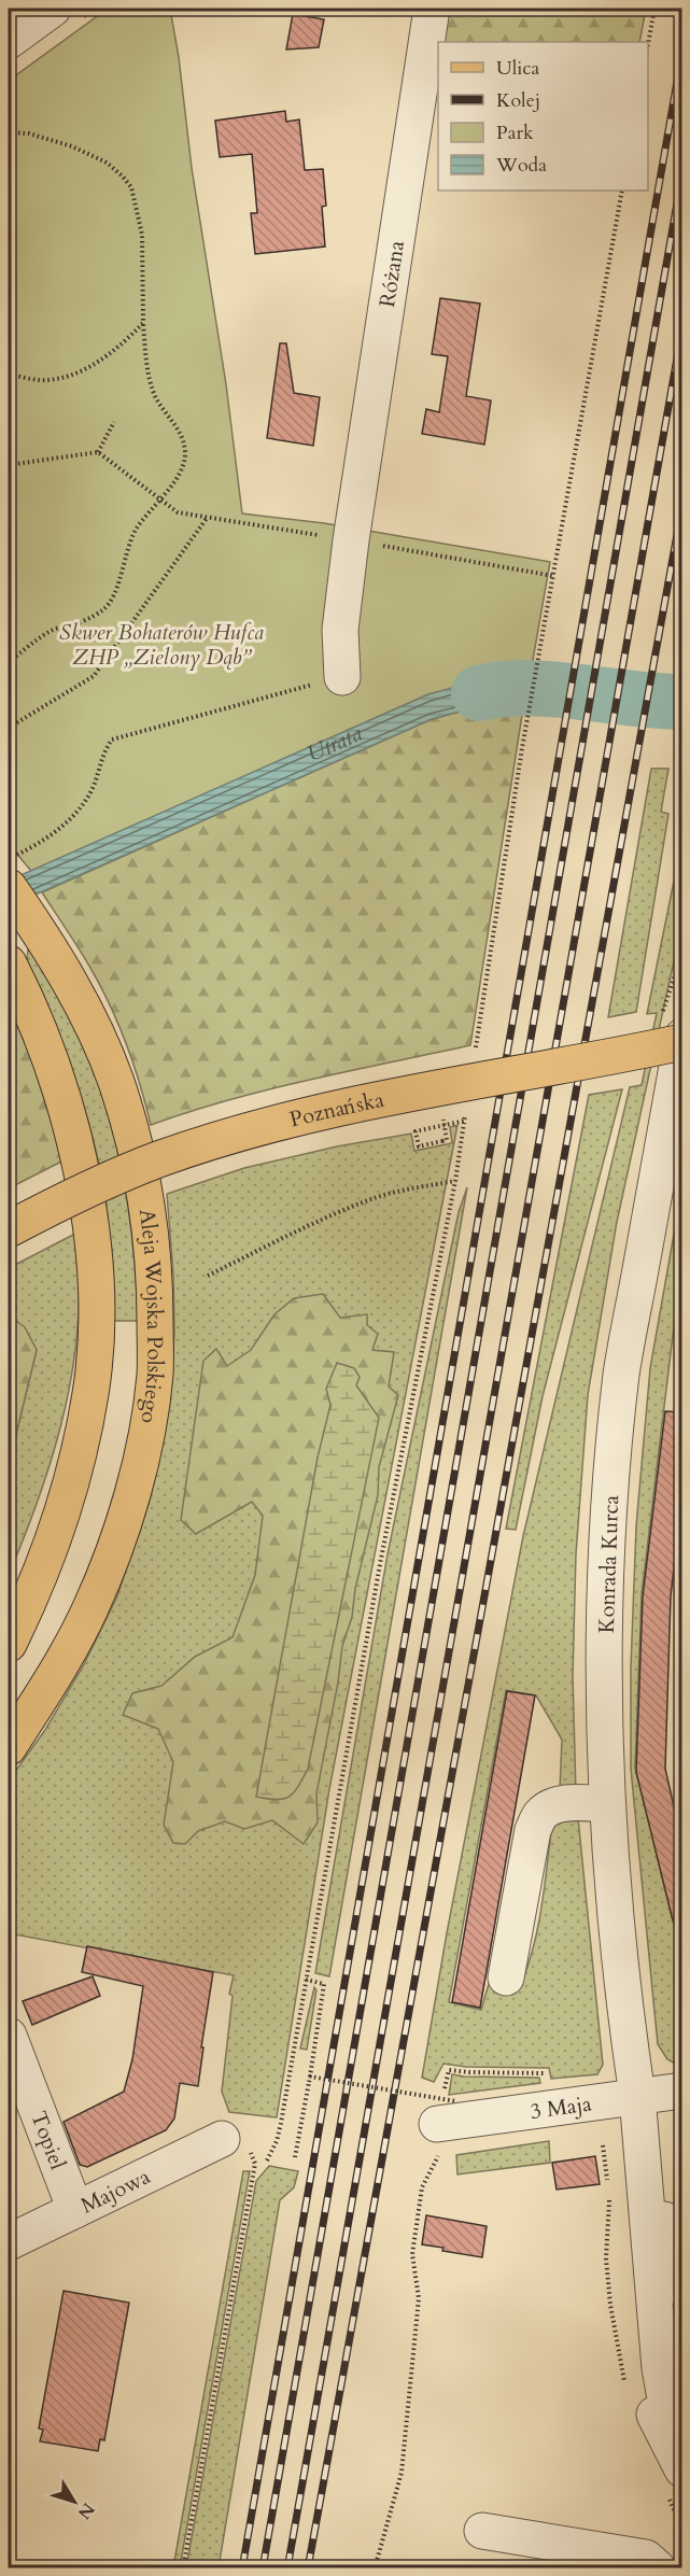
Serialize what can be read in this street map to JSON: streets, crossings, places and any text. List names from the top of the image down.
{
  "streets": {
    "main road": ["Poznańska", "Aleja Wojska Polskiego"],
    "street": [
      "Różana",
      "Konrada Kurca",
      "3 Maja",
      "Topiel",
      "Majowa"
    ]
  },
  "crossings": [
    ["Poznańska", "Konrada Kurca"],
    ["Konrada Kurca", "3 Maja"],
    ["Topiel", "Majowa"]
  ],
  "water": ["Utrata"],
  "parks": ["Skwer Bohaterów Hufca ZHP „Zielony Dąb”"],
  "legend": [
    "Ulica",
    "Kolej",
    "Park",
    "Woda"
  ],
  "north": "bottom right"
}
